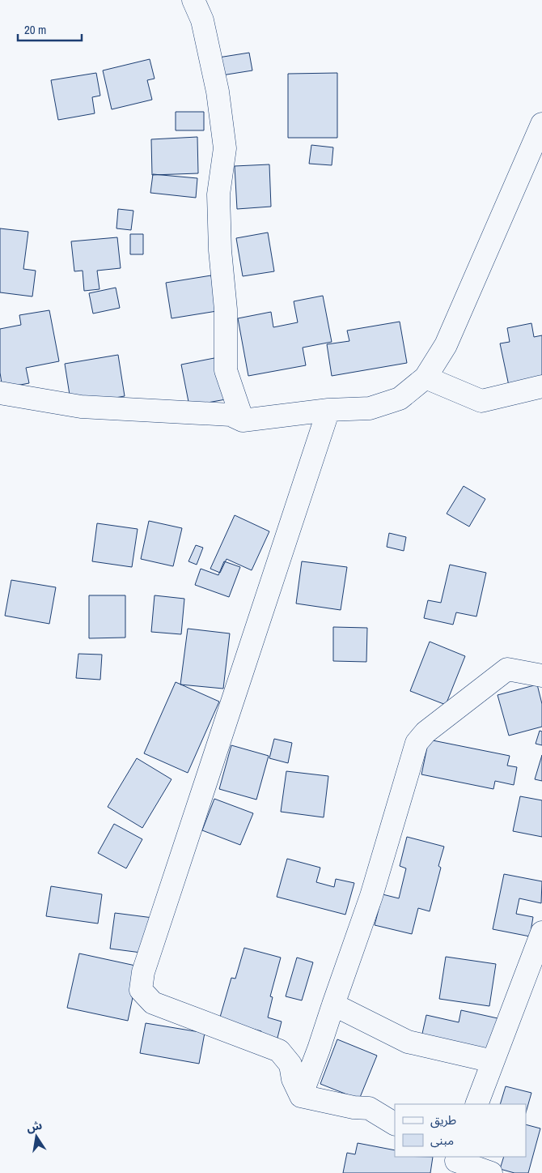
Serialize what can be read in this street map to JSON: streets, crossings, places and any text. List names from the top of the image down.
{
  "legend": ["طريق", "مبنى"],
  "scale_bar": "20 m",
  "north": "top"
}
